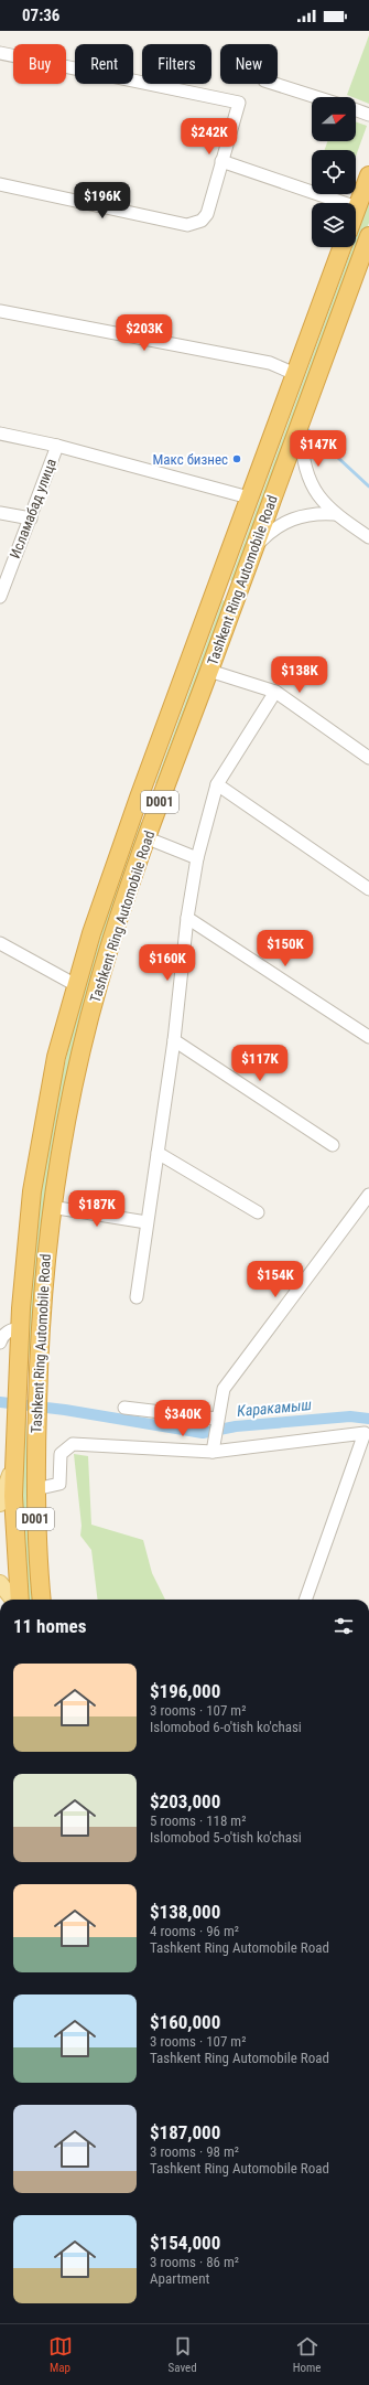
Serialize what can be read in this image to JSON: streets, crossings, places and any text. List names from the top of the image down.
{
  "streets": {
    "highway": ["Tashkent Ring Automobile Road", "D001"],
    "street": ["Исламабад улица"]
  },
  "water": ["Каракамыш"],
  "places": ["Макс бизнес"],
  "north": "right",
  "page": {
    "status": "07:36",
    "chip": [
      "Buy",
      "Rent",
      "Filters",
      "New"
    ],
    "price": [
      "$242K",
      "$196K",
      "$203K",
      "$147K",
      "$138K",
      "$150K",
      "$160K",
      "$117K",
      "$187K",
      "$154K",
      "$340K"
    ],
    "heading": "11 homes",
    "list": [
      {
        "name": "$196,000",
        "note": "3 rooms · 107 m² · Islomobod 6-o'tish ko'chasi"
      },
      {
        "name": "$203,000",
        "note": "5 rooms · 118 m² · Islomobod 5-o'tish ko'chasi"
      },
      {
        "name": "$138,000",
        "note": "4 rooms · 96 m² · Tashkent Ring Automobile Road"
      },
      {
        "name": "$160,000",
        "note": "3 rooms · 107 m² · Tashkent Ring Automobile Road"
      },
      {
        "name": "$187,000",
        "note": "3 rooms · 98 m² · Tashkent Ring Automobile Road"
      },
      {
        "name": "$154,000",
        "note": "3 rooms · 86 m² · Apartment"
      }
    ],
    "tabs": ["Map", "Saved", "Home"]
  }
}
